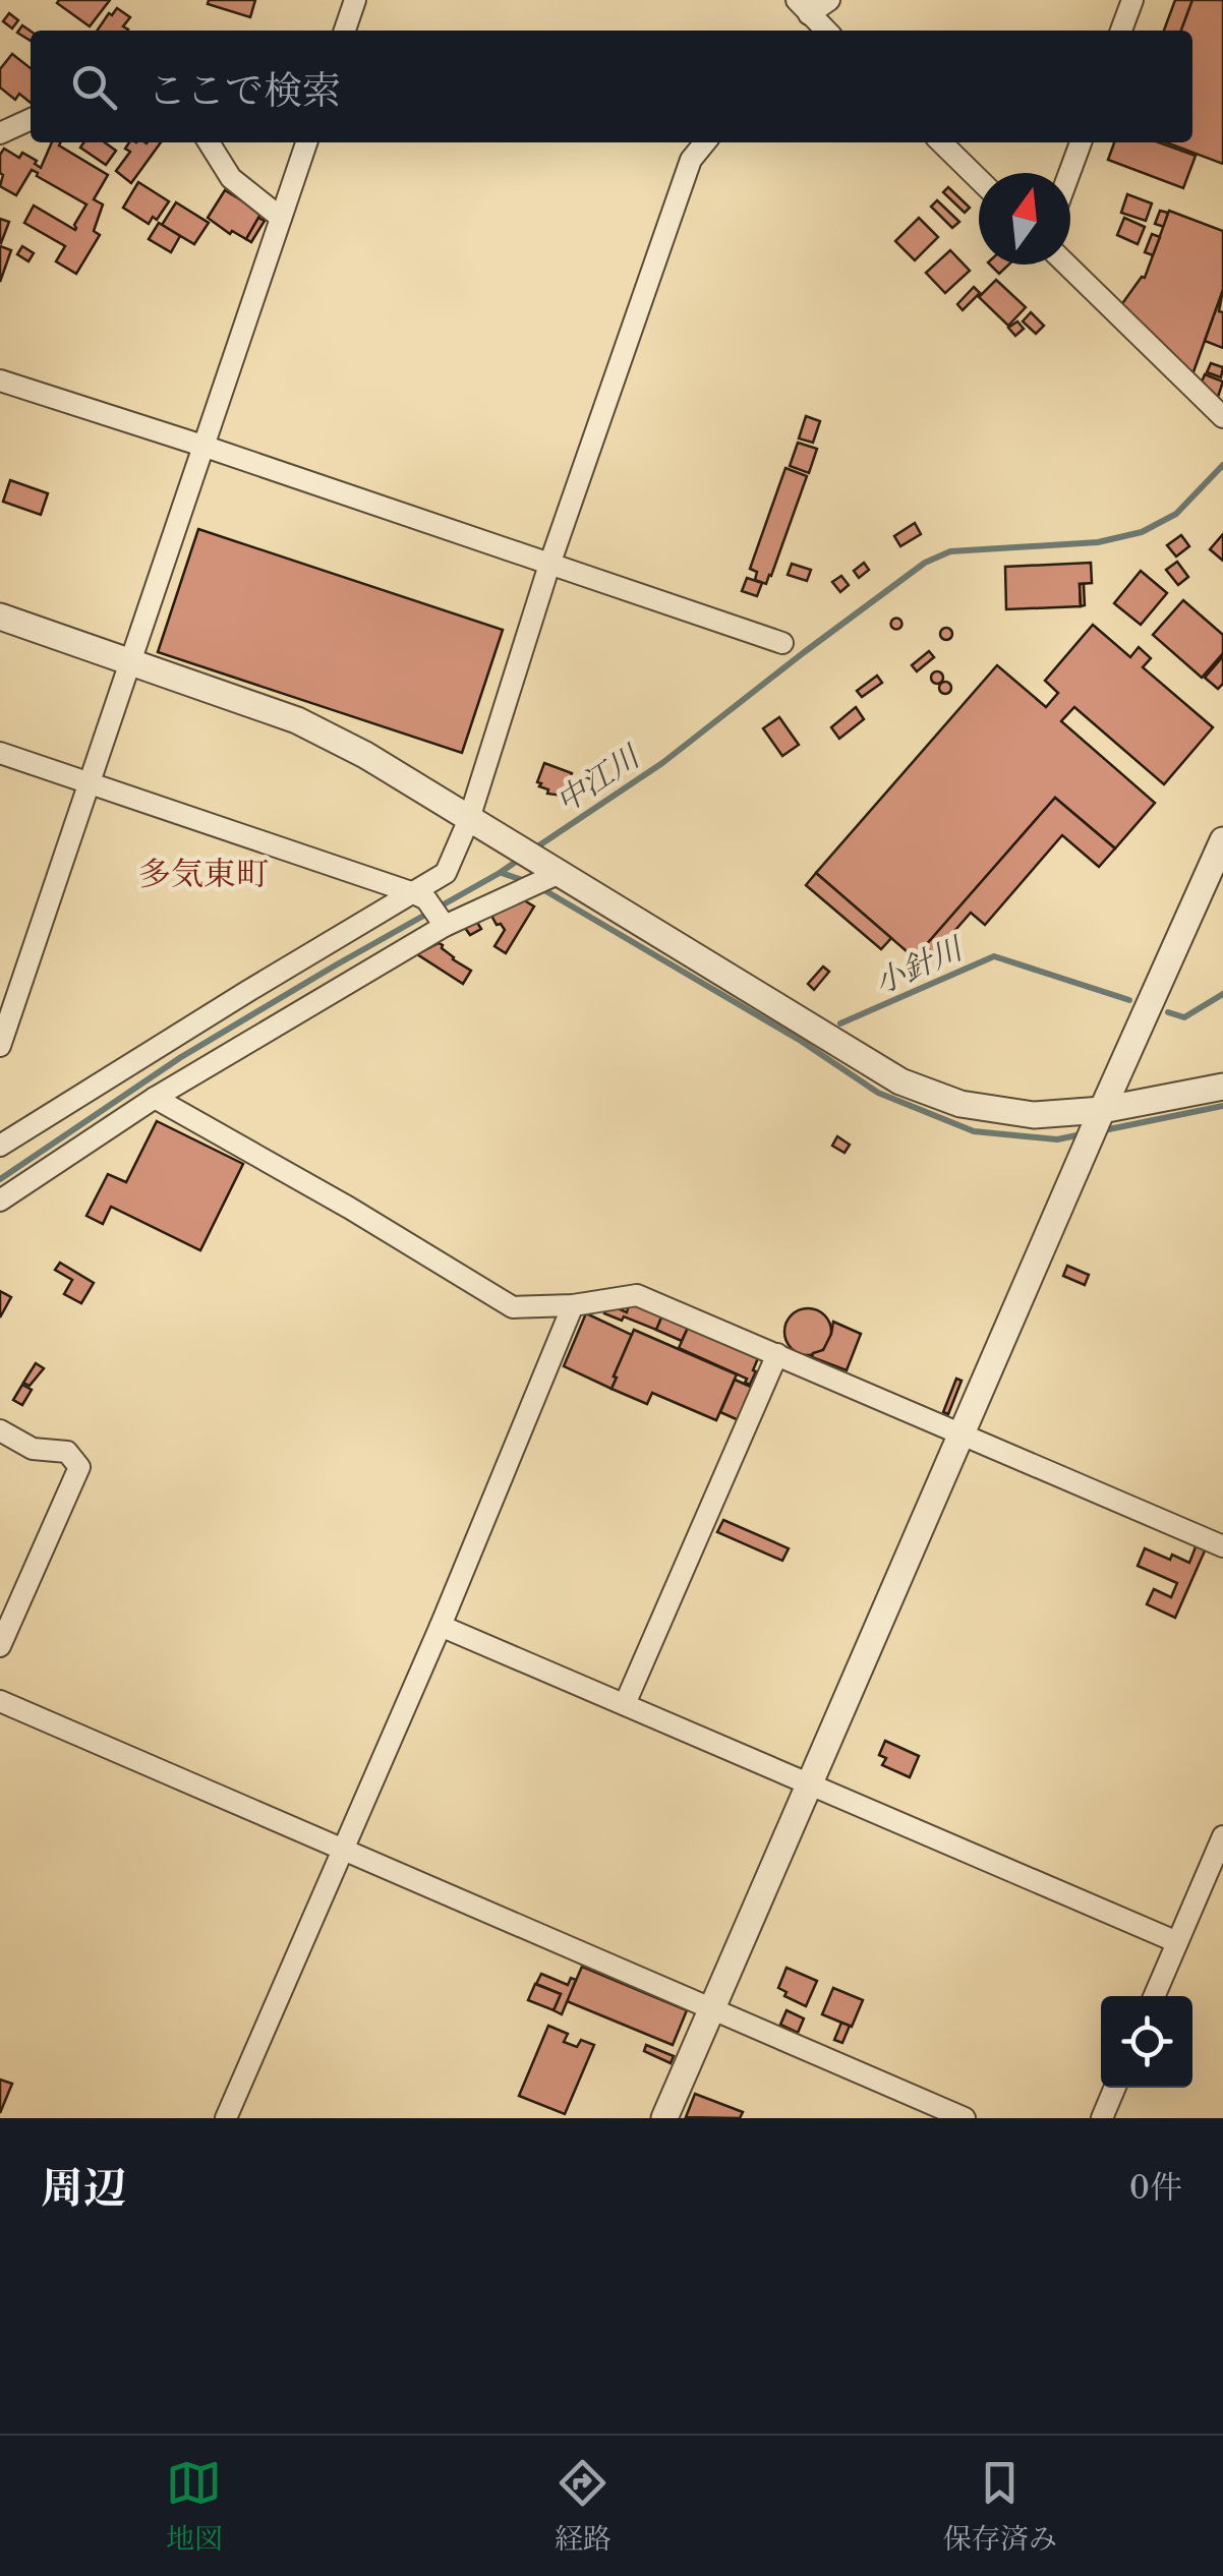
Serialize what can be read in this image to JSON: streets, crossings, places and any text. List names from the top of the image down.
{
  "districts": ["多気東町"],
  "water": ["中江川", "小針川"],
  "north": "top",
  "page": {
    "search": "ここで検索",
    "heading": ["周辺", "0件"],
    "nav": ["地図", "経路", "保存済み"]
  }
}
